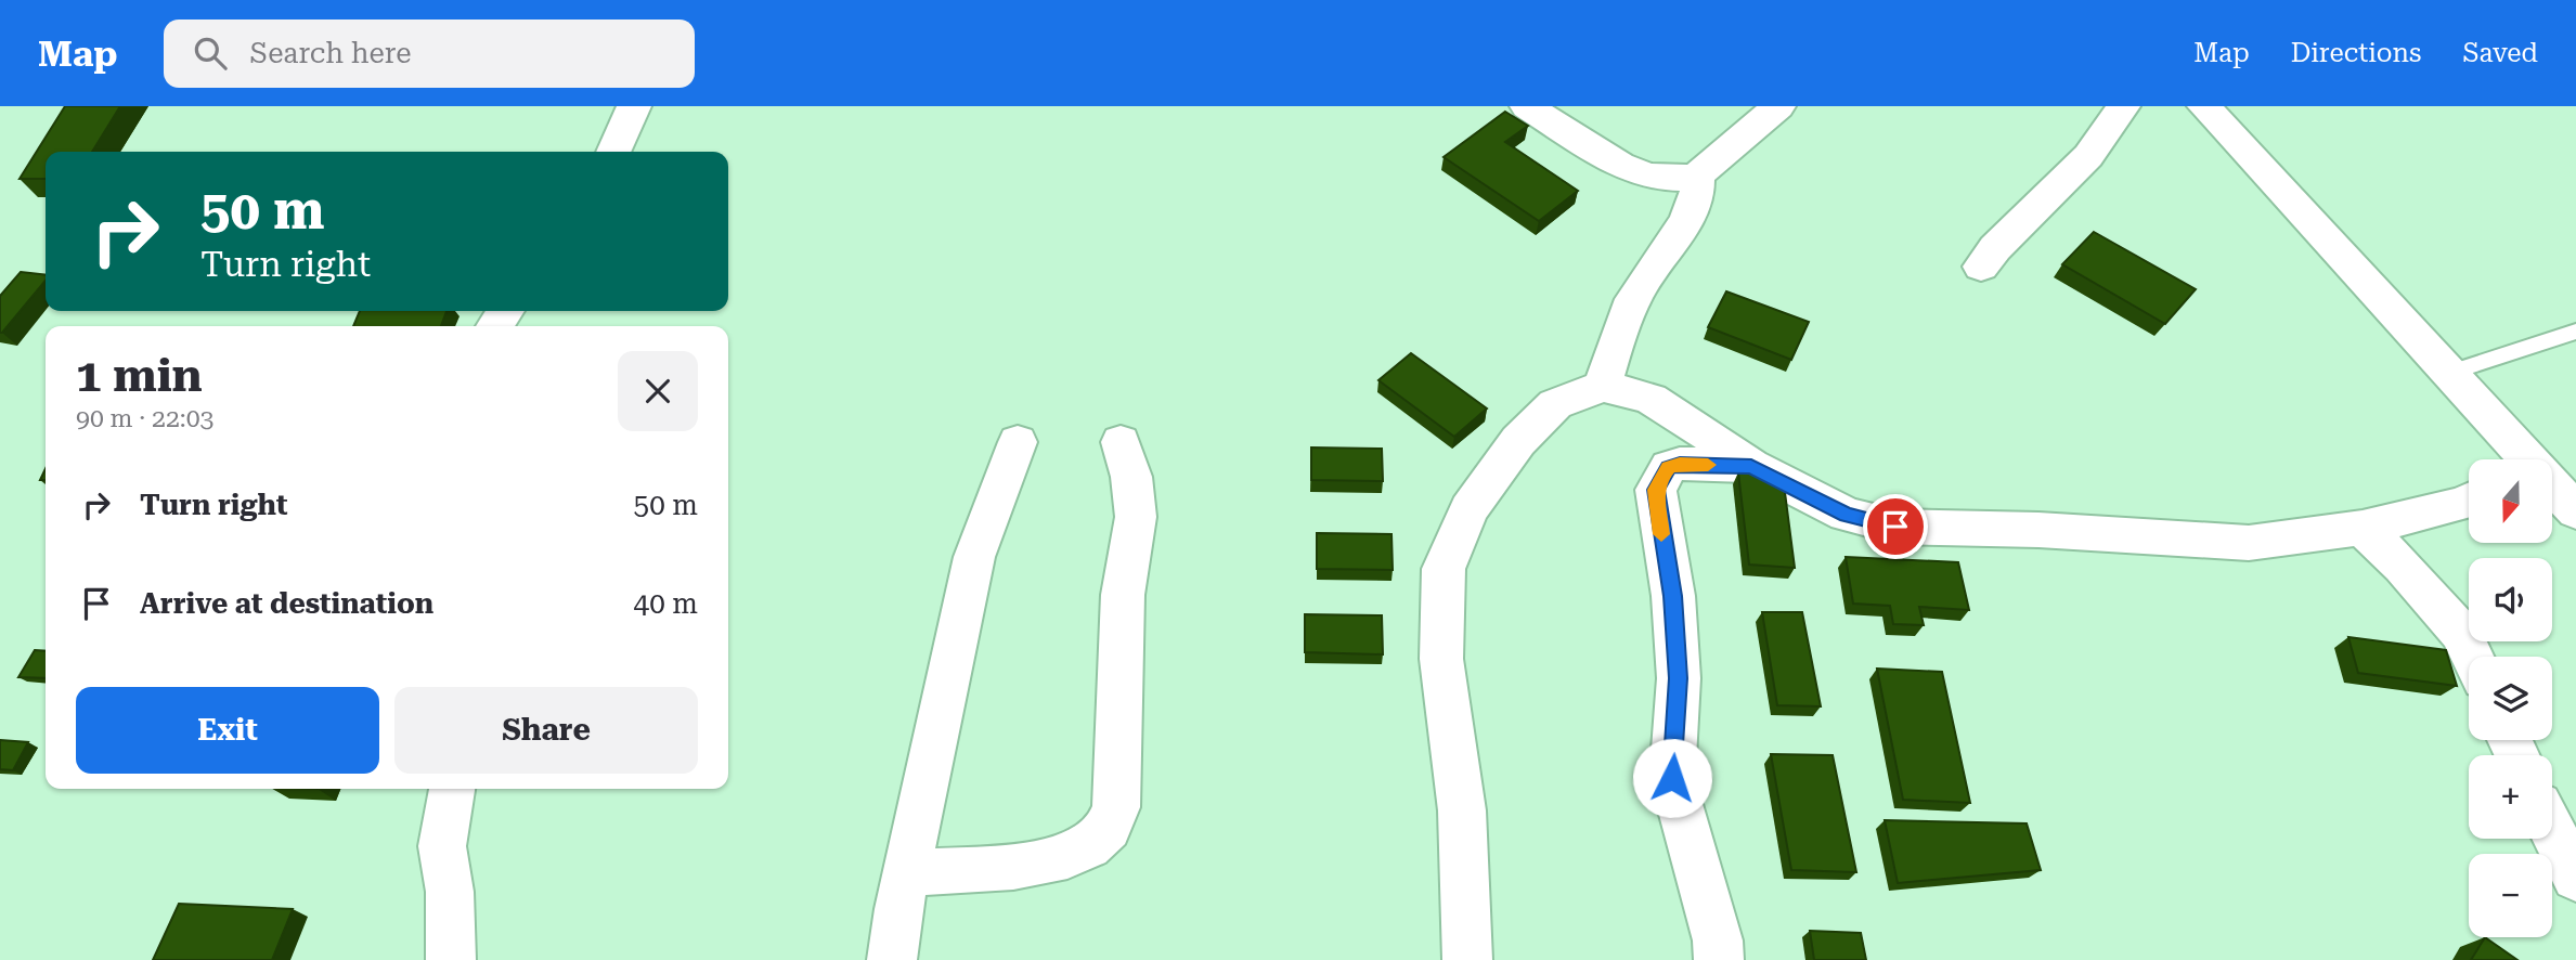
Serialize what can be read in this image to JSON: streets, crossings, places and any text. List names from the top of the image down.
{
  "north": "bottom",
  "page": {
    "header": "Map",
    "search": "Search here",
    "nav": ["Map", "Directions", "Saved"],
    "turn": ["50 m", "Turn right"],
    "heading": ["1 min", "90 m · 22:03"],
    "list": [
      {
        "name": "Turn right",
        "value": "50 m"
      },
      {
        "name": "Arrive at destination",
        "value": "40 m"
      }
    ],
    "map_buttons": ["+", "−"],
    "buttons": ["Exit", "Share"]
  }
}
